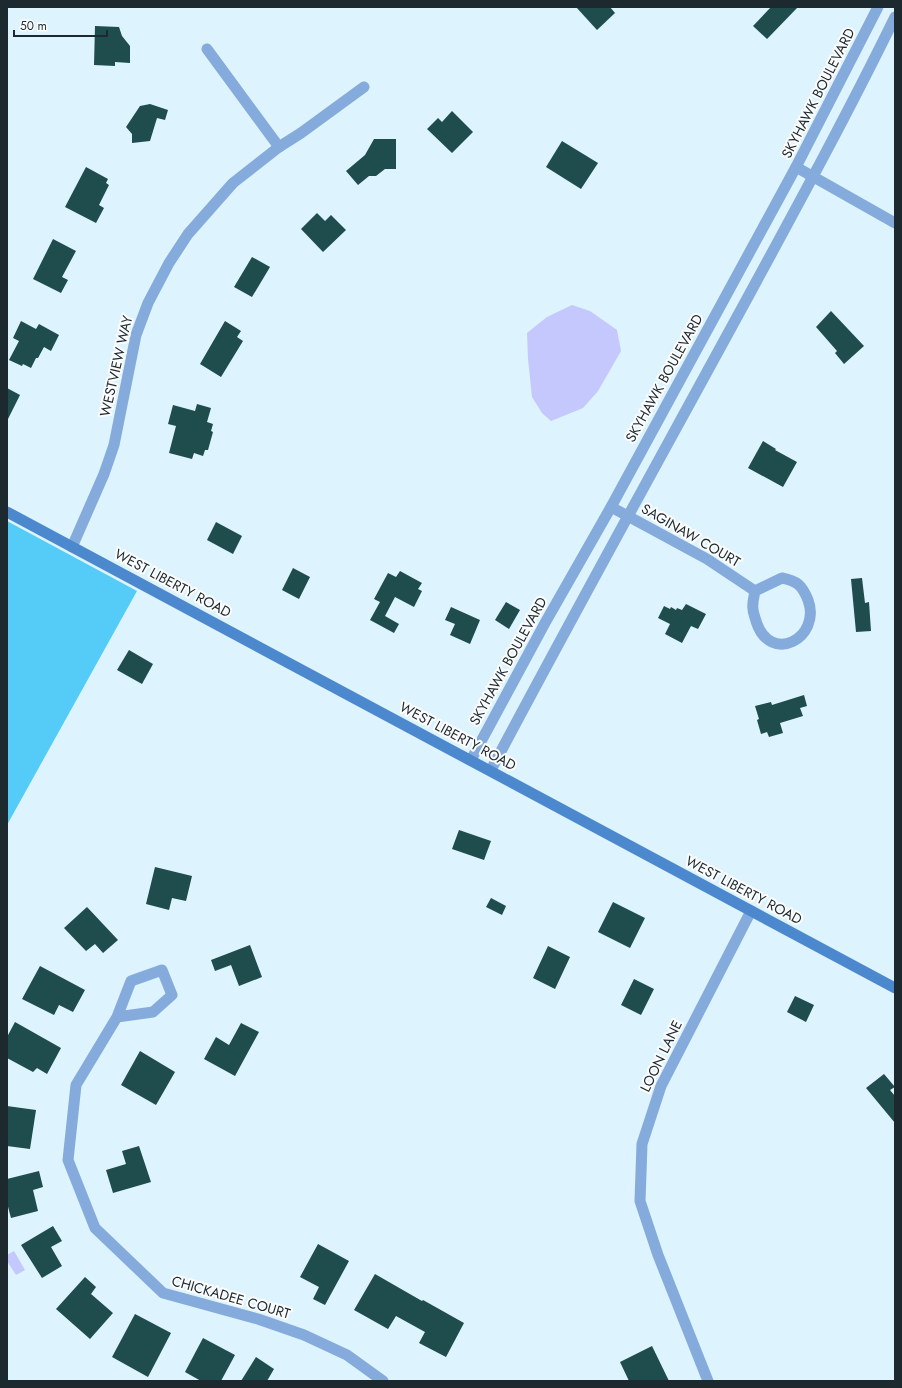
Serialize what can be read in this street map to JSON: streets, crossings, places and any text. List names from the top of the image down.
{
  "streets": {
    "main road": ["WEST LIBERTY ROAD"],
    "street": [
      "SKYHAWK BOULEVARD",
      "WESTVIEW WAY",
      "SAGINAW COURT",
      "LOON LANE",
      "CHICKADEE COURT"
    ]
  },
  "crossings": [
    ["SKYHAWK BOULEVARD", "SAGINAW COURT"],
    ["SKYHAWK BOULEVARD", "WEST LIBERTY ROAD"],
    ["WESTVIEW WAY", "WEST LIBERTY ROAD"],
    ["WEST LIBERTY ROAD", "LOON LANE"]
  ],
  "scale_bar": "50 m"
}
